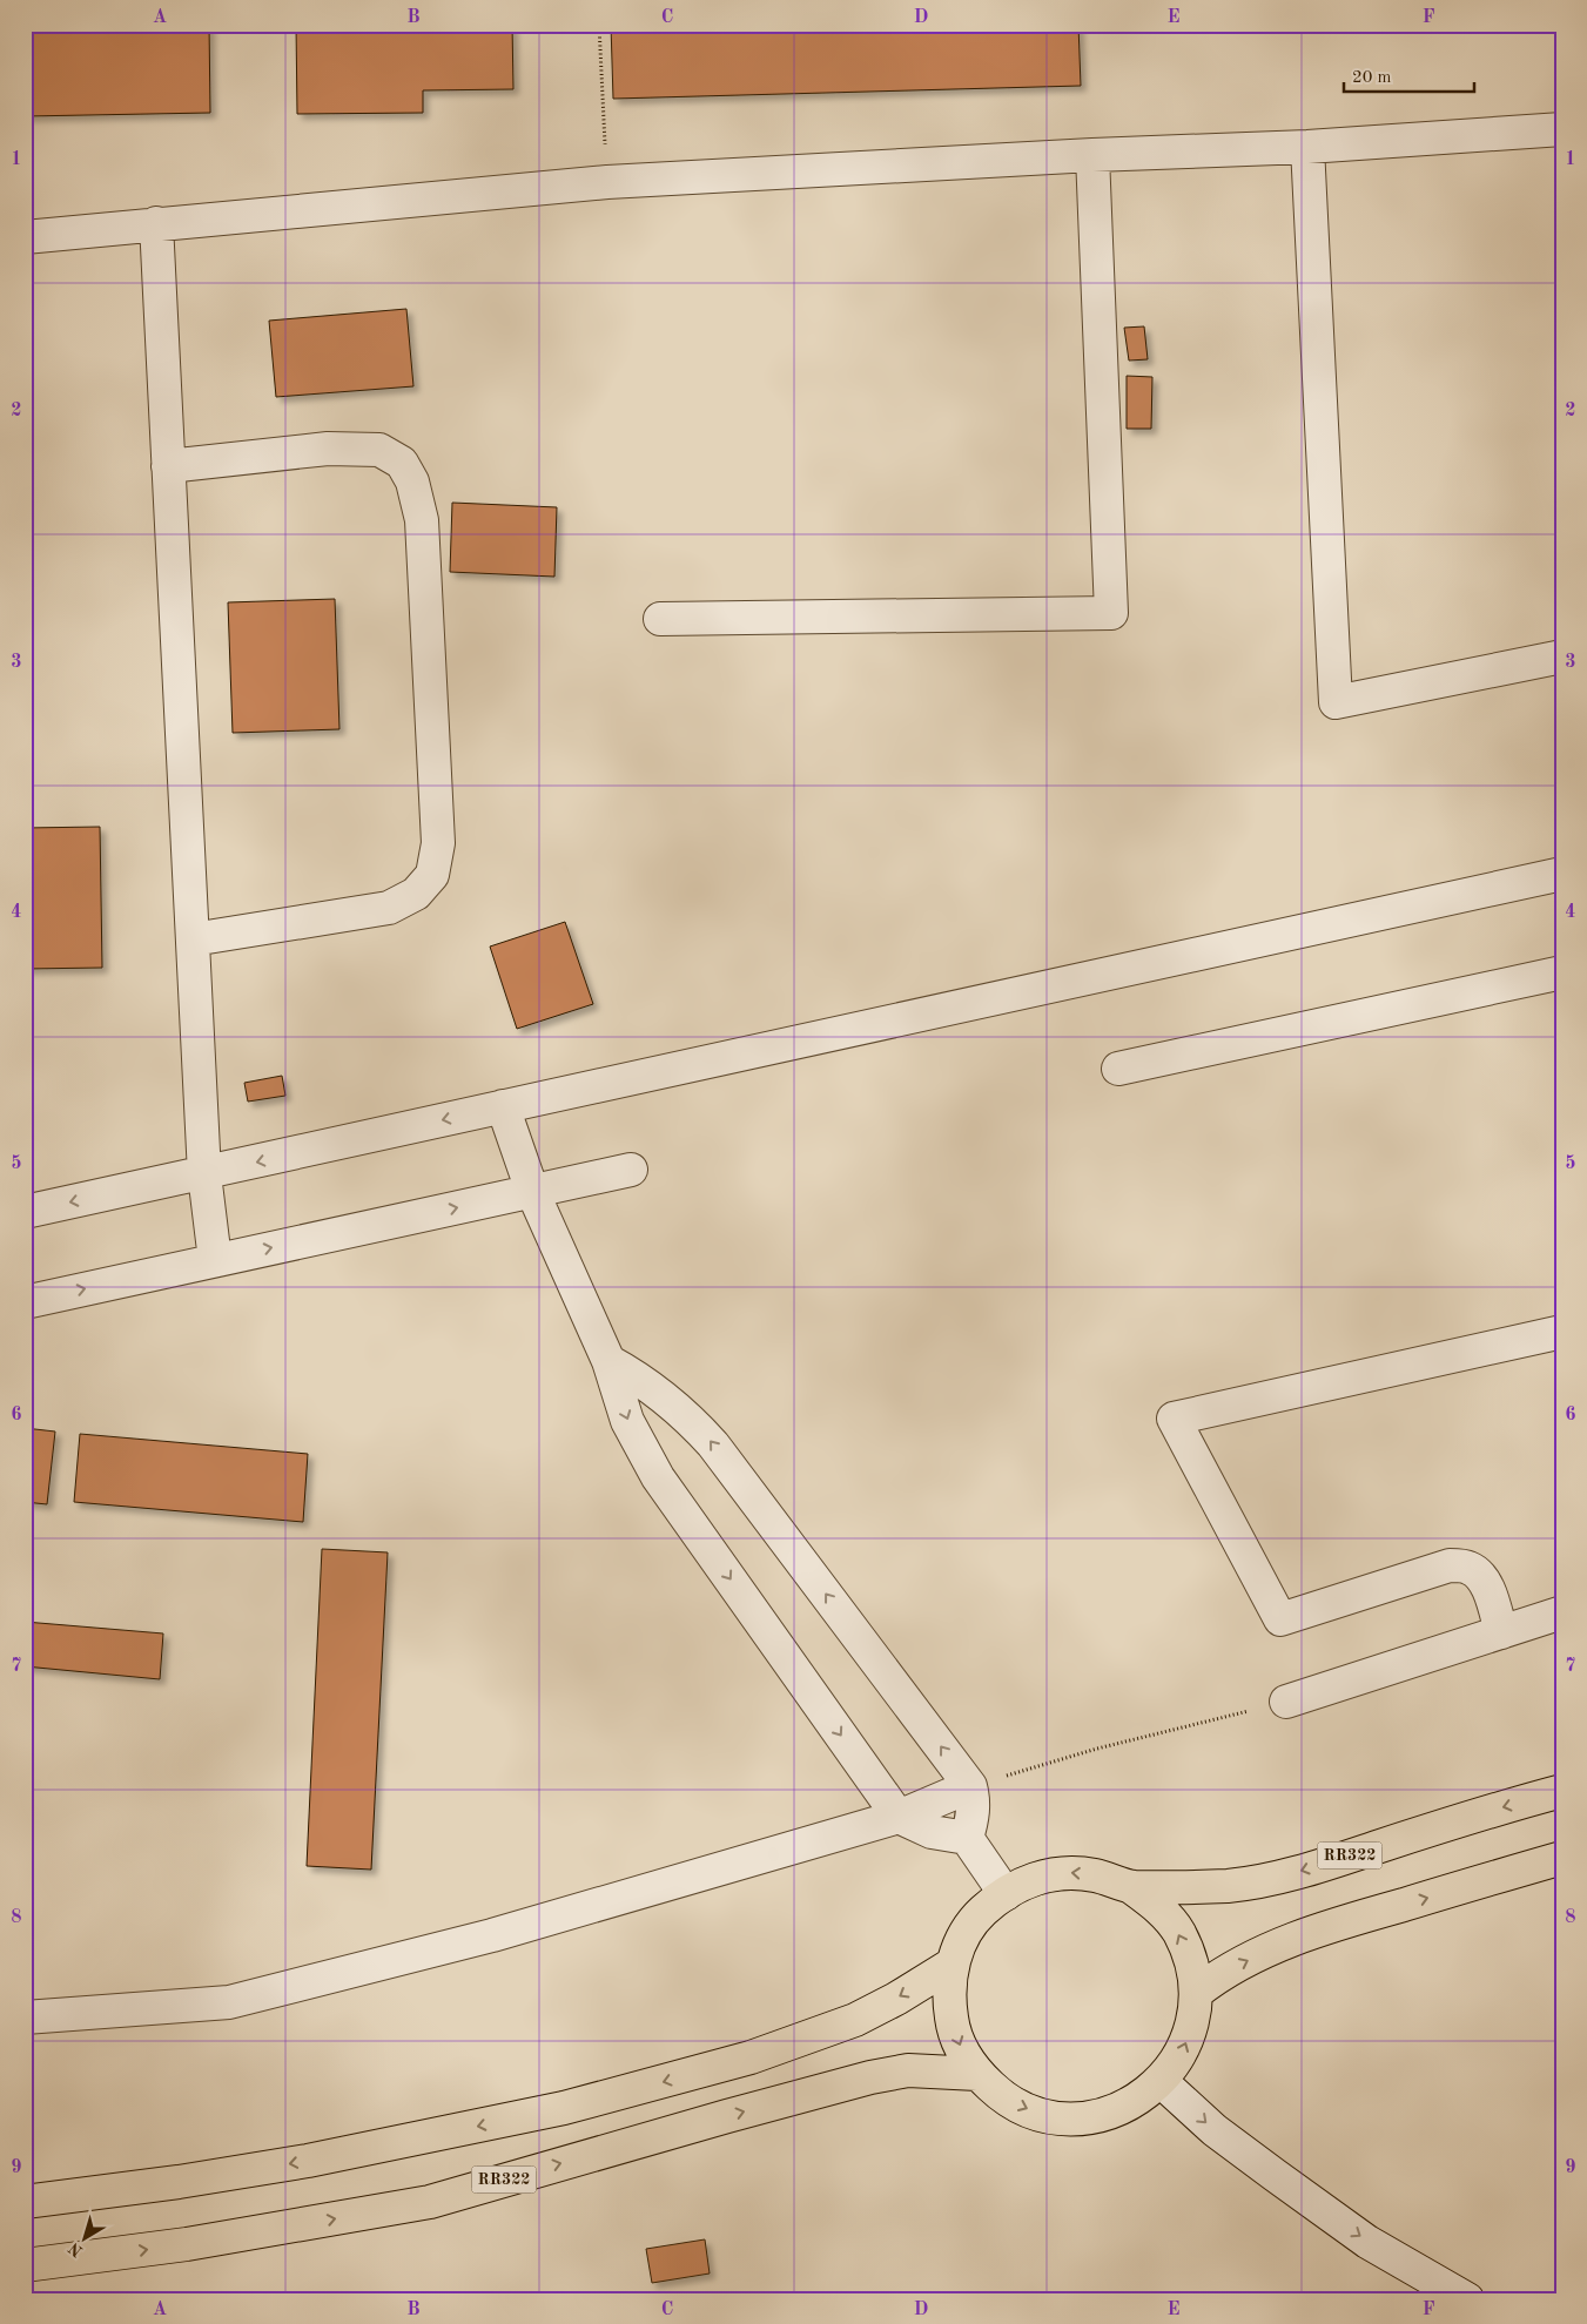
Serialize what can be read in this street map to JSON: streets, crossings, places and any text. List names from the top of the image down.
{
  "streets": {
    "main road": ["RR322"]
  },
  "scale_bar": "20 m",
  "north": "bottom left",
  "grid": {
    "columns": [
      "A",
      "B",
      "C",
      "D",
      "E",
      "F"
    ],
    "rows": [
      "1",
      "2",
      "3",
      "4",
      "5",
      "6",
      "7",
      "8",
      "9"
    ]
  }
}
